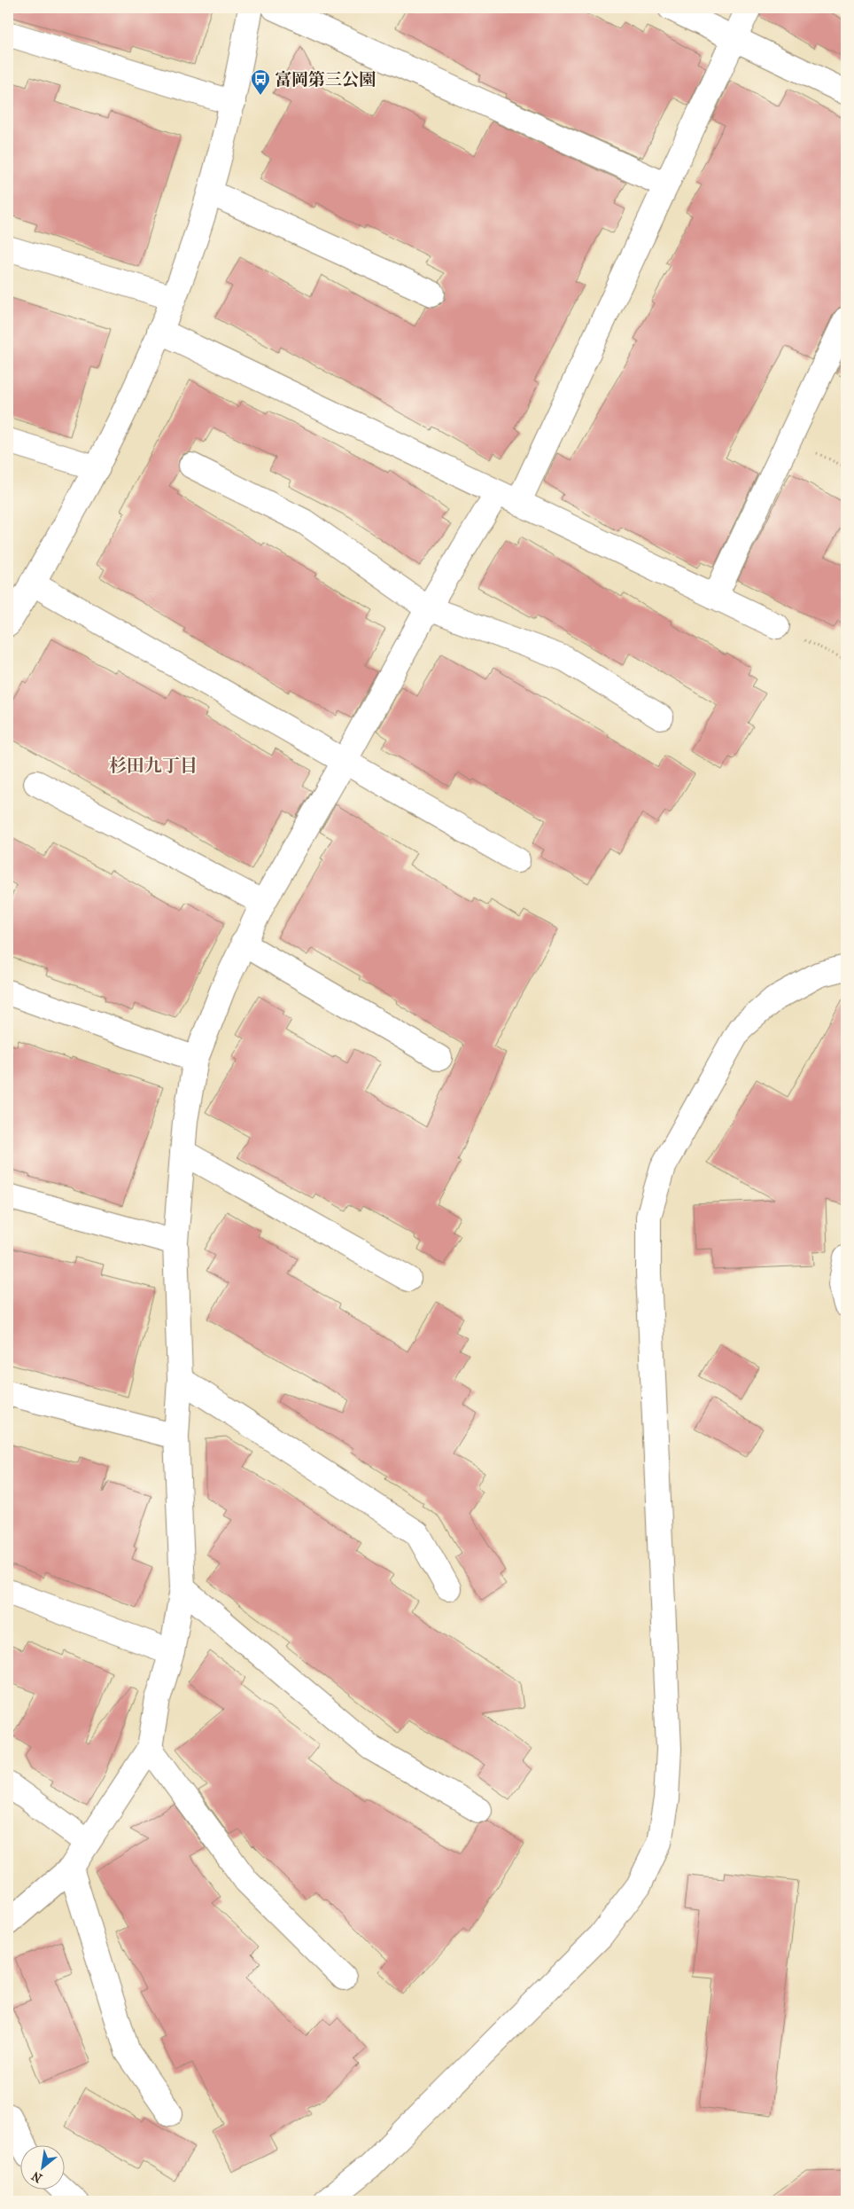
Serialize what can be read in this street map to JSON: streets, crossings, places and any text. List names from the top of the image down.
{
  "districts": ["杉田九丁目"],
  "places": {
    "bus stop": ["富岡第三公園"]
  },
  "north": "bottom left"
}
